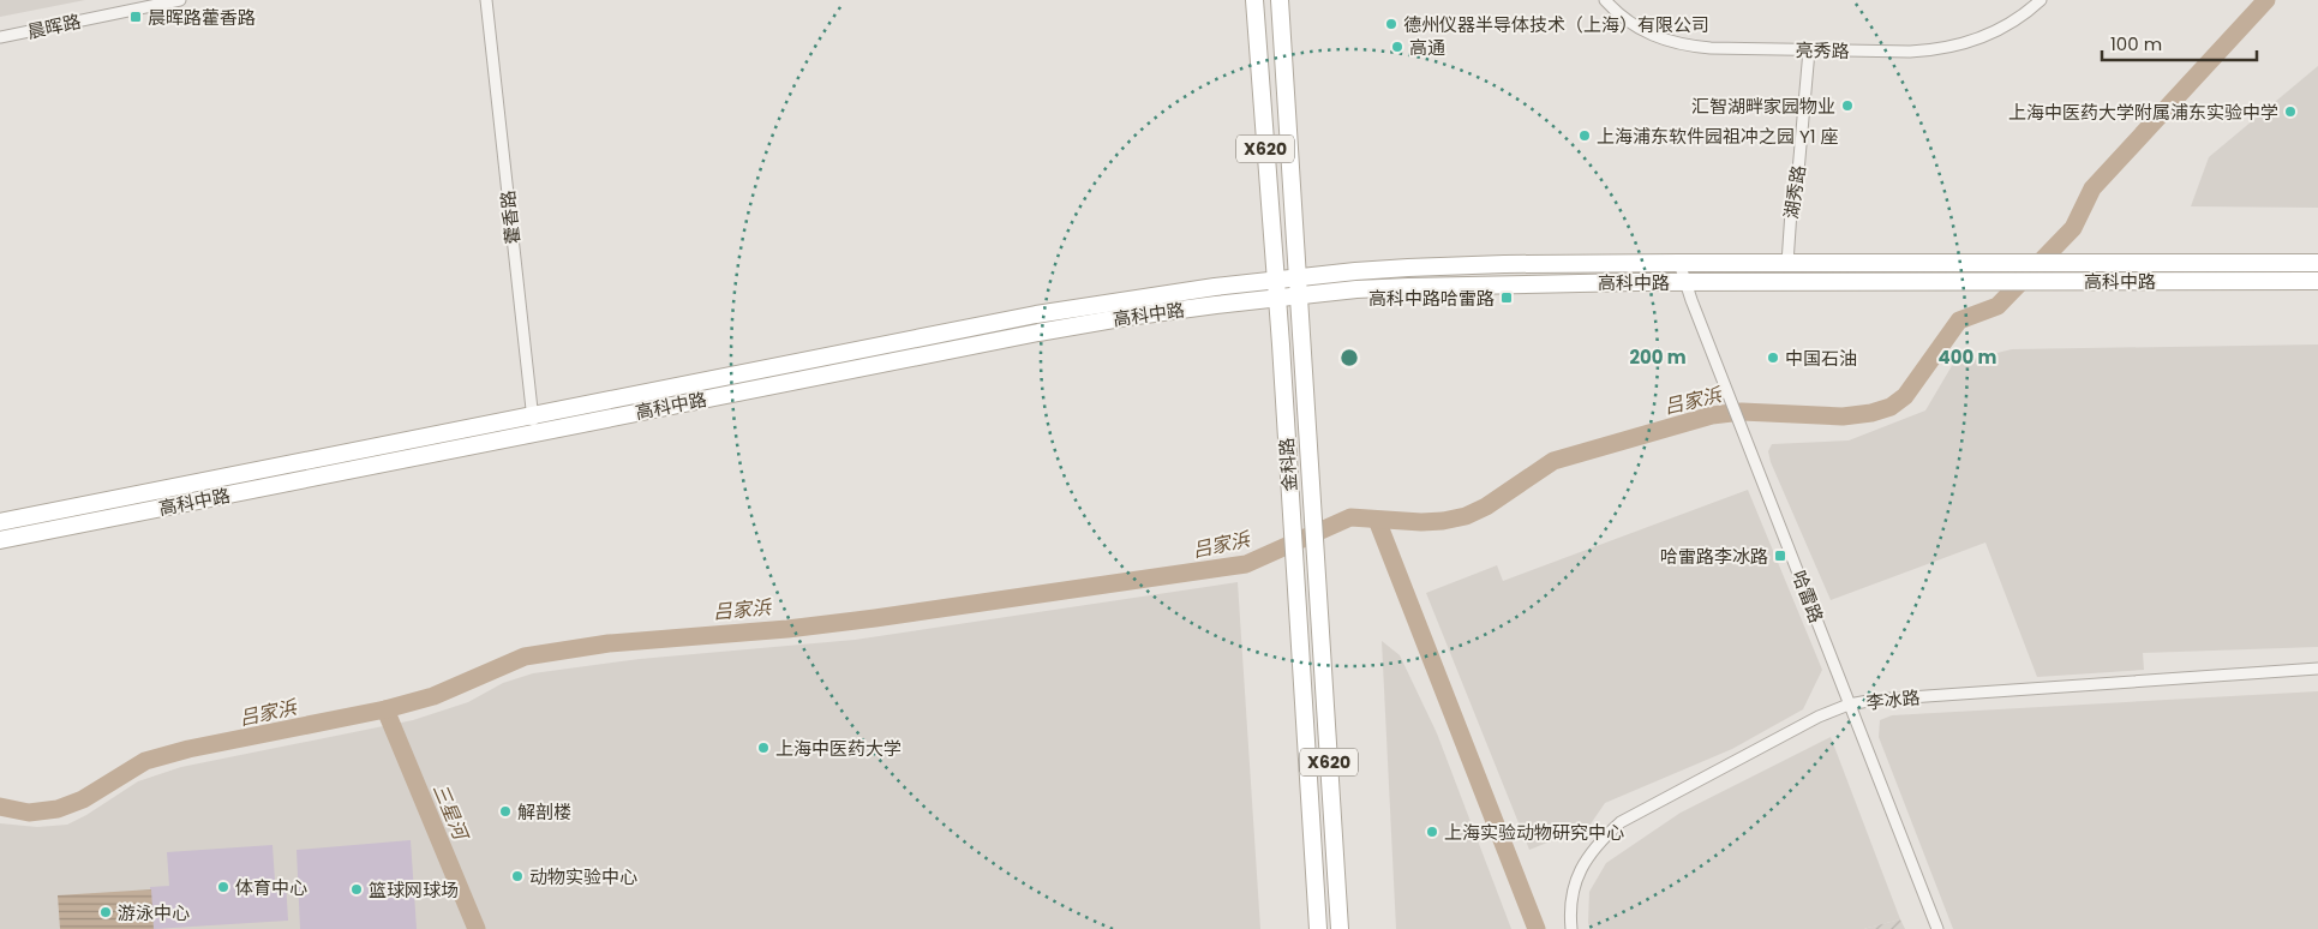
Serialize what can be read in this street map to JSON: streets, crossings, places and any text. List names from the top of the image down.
{
  "streets": {
    "main road": ["X620", "高科中路", "金科路"],
    "street": [
      "晨晖路",
      "亮秀路",
      "湖秀路",
      "藿香路",
      "哈雷路",
      "李冰路"
    ]
  },
  "crossings": [
    ["亮秀路", "湖秀路"],
    ["湖秀路", "高科中路"],
    ["藿香路", "高科中路"],
    ["高科中路", "金科路"],
    ["高科中路", "哈雷路"],
    ["哈雷路", "李冰路"]
  ],
  "water": ["吕家浜", "三星河"],
  "places": {
    "transit": ["晨晖路藿香路", "高科中路哈雷路", "哈雷路李冰路"],
    "other": [
      "德州仪器半导体技术（上海）有限公司",
      "高通",
      "汇智湖畔家园物业",
      "上海中医药大学附属浦东实验中学",
      "上海浦东软件园祖冲之园 Y1 座",
      "中国石油",
      "上海中医药大学",
      "解剖楼",
      "上海实验动物研究中心",
      "动物实验中心",
      "体育中心",
      "篮球网球场",
      "游泳中心"
    ]
  },
  "scale_bar": "100 m",
  "rings": ["200 m", "400 m"]
}
